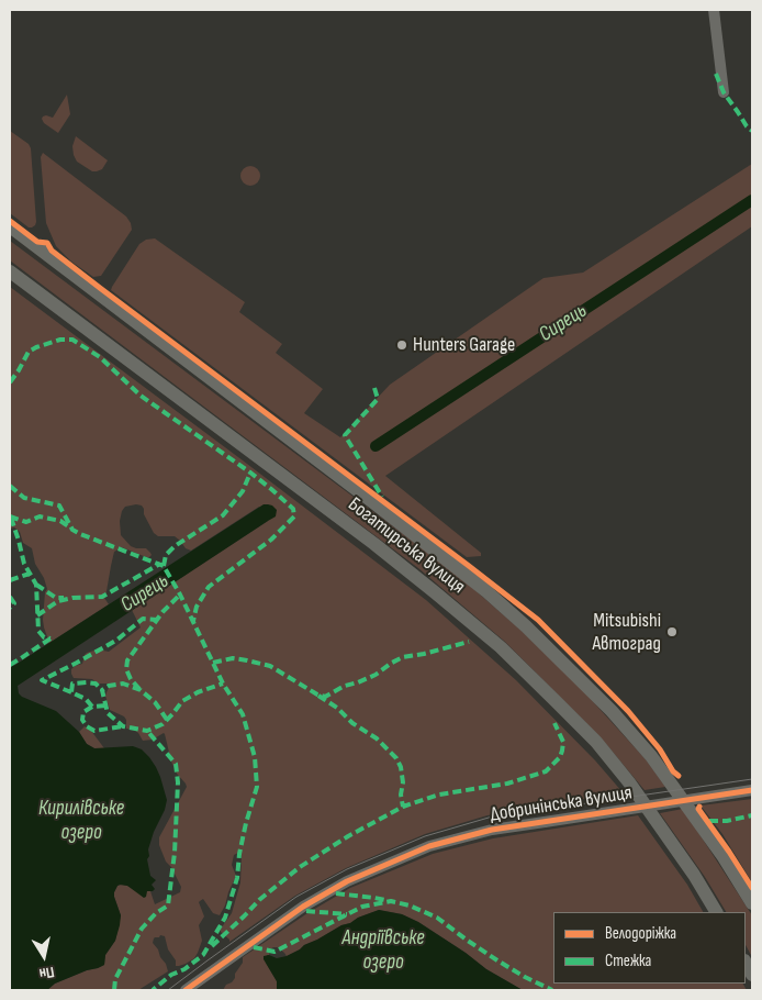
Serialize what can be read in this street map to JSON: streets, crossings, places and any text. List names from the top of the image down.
{
  "streets": {
    "main road": ["Богатирська вулиця"],
    "street": ["Добринінська вулиця"]
  },
  "water": ["Сирець", "Кирилівське озеро", "Андріївське озеро"],
  "places": ["Hunters Garage", "Mitsubishi Автоград"],
  "legend": ["Велодоріжка", "Стежка"],
  "north": "bottom"
}
